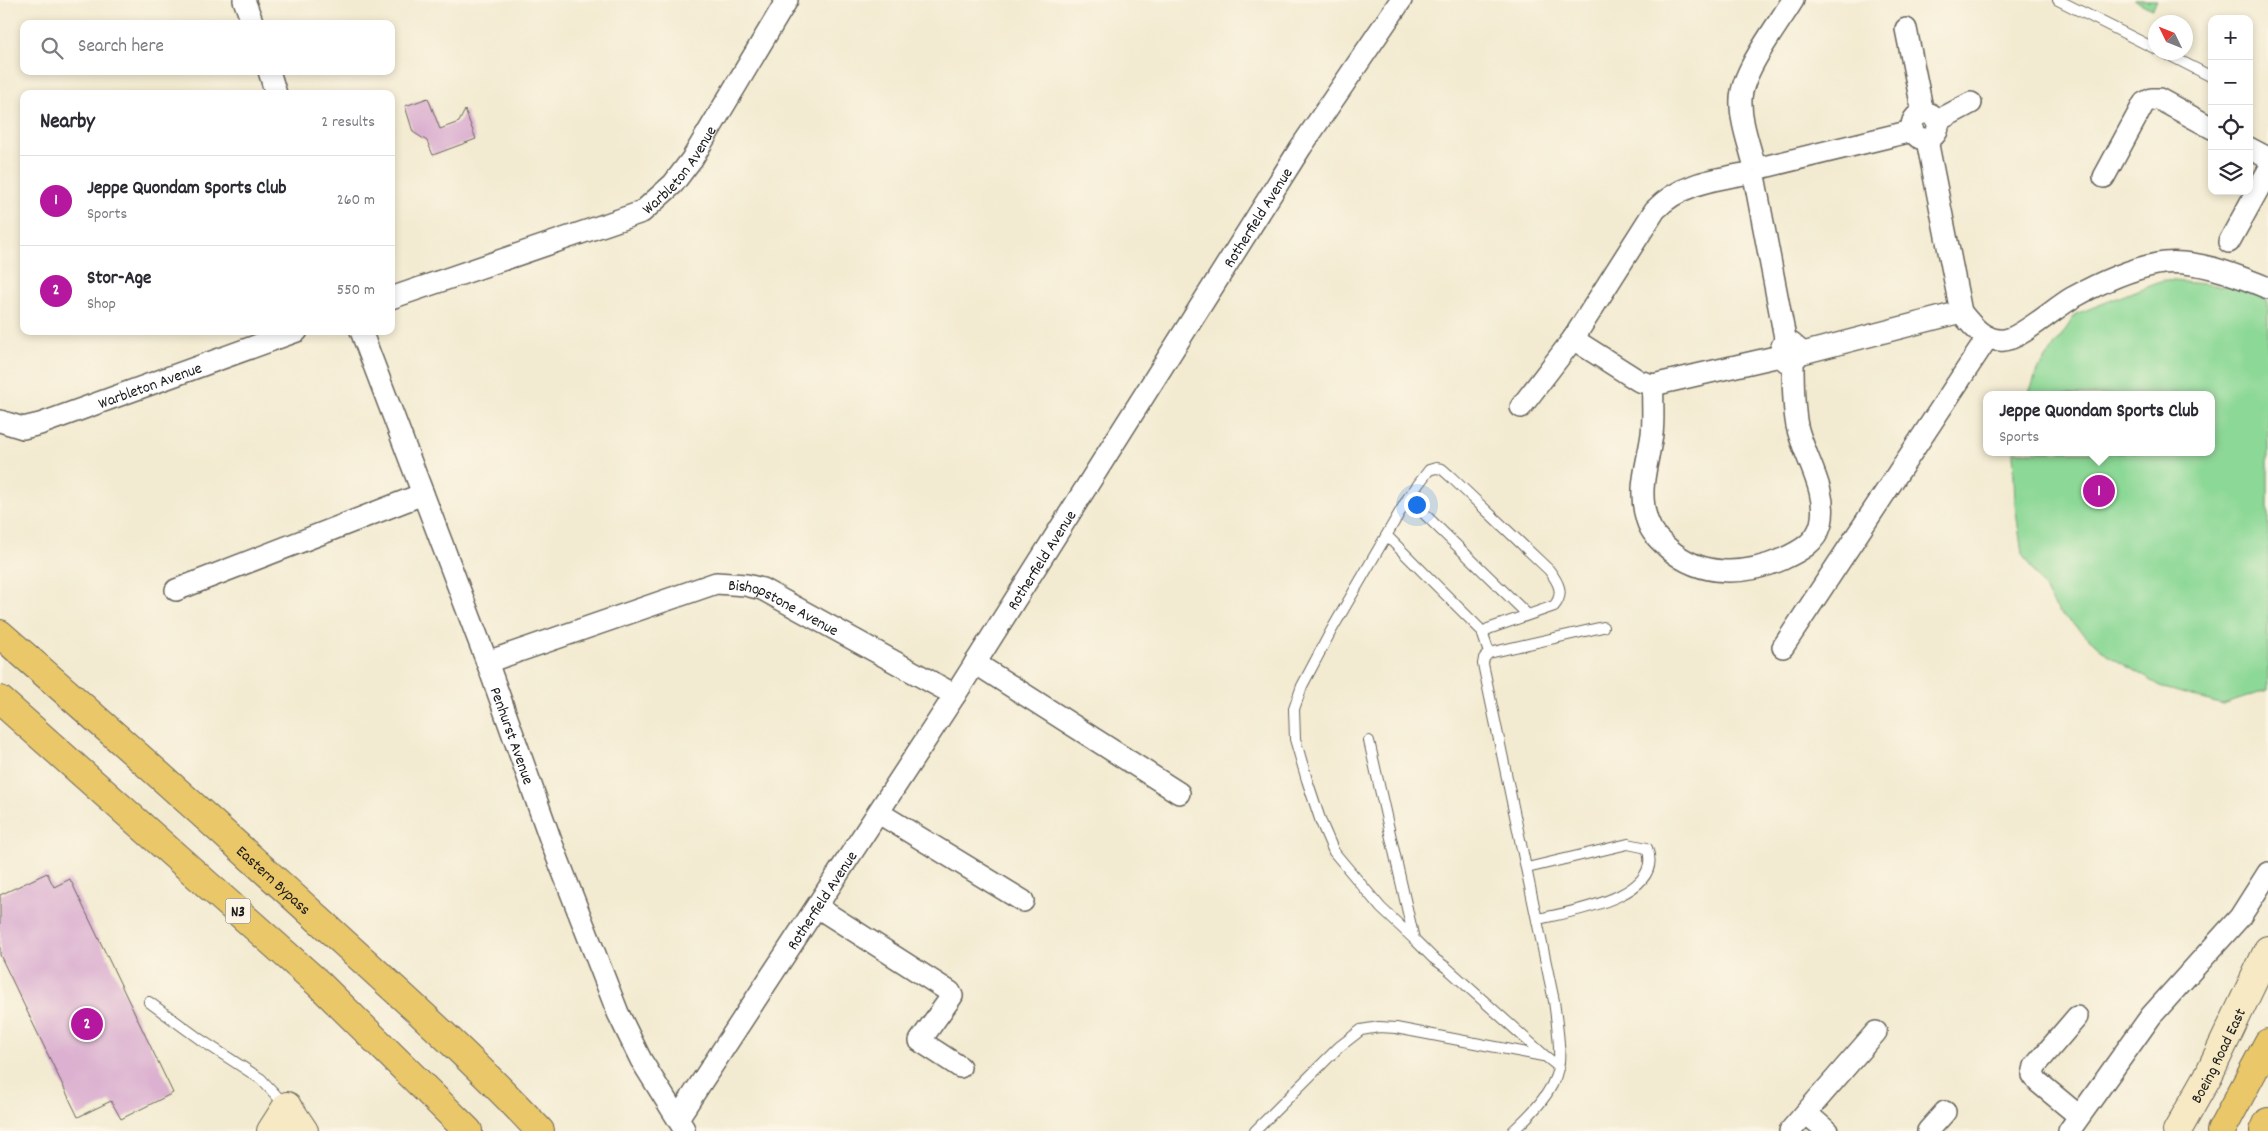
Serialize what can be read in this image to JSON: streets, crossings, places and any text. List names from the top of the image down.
{
  "streets": {
    "highway": ["Eastern Bypass", "N3"],
    "main road": ["Boeing Road East"],
    "street": [
      "Warbleton Avenue",
      "Rotherfield Avenue",
      "Bishopstone Avenue",
      "Penhurst Avenue"
    ]
  },
  "crossings": [
    ["Rotherfield Avenue", "Bishopstone Avenue"],
    ["Rotherfield Avenue", "Penhurst Avenue"],
    ["Bishopstone Avenue", "Penhurst Avenue"]
  ],
  "north": "top left",
  "page": {
    "map_buttons": ["+", "−"],
    "search": "Search here",
    "heading": ["Nearby", "2 results"],
    "list": [
      {
        "mark": "1",
        "name": "Jeppe Quondam Sports Club",
        "note": "Sports",
        "value": "260 m"
      },
      {
        "mark": "2",
        "name": "Stor-Age",
        "note": "Shop",
        "value": "550 m"
      }
    ],
    "popup": ["Jeppe Quondam Sports Club", "Sports"],
    "pins": ["1", "2"]
  }
}
